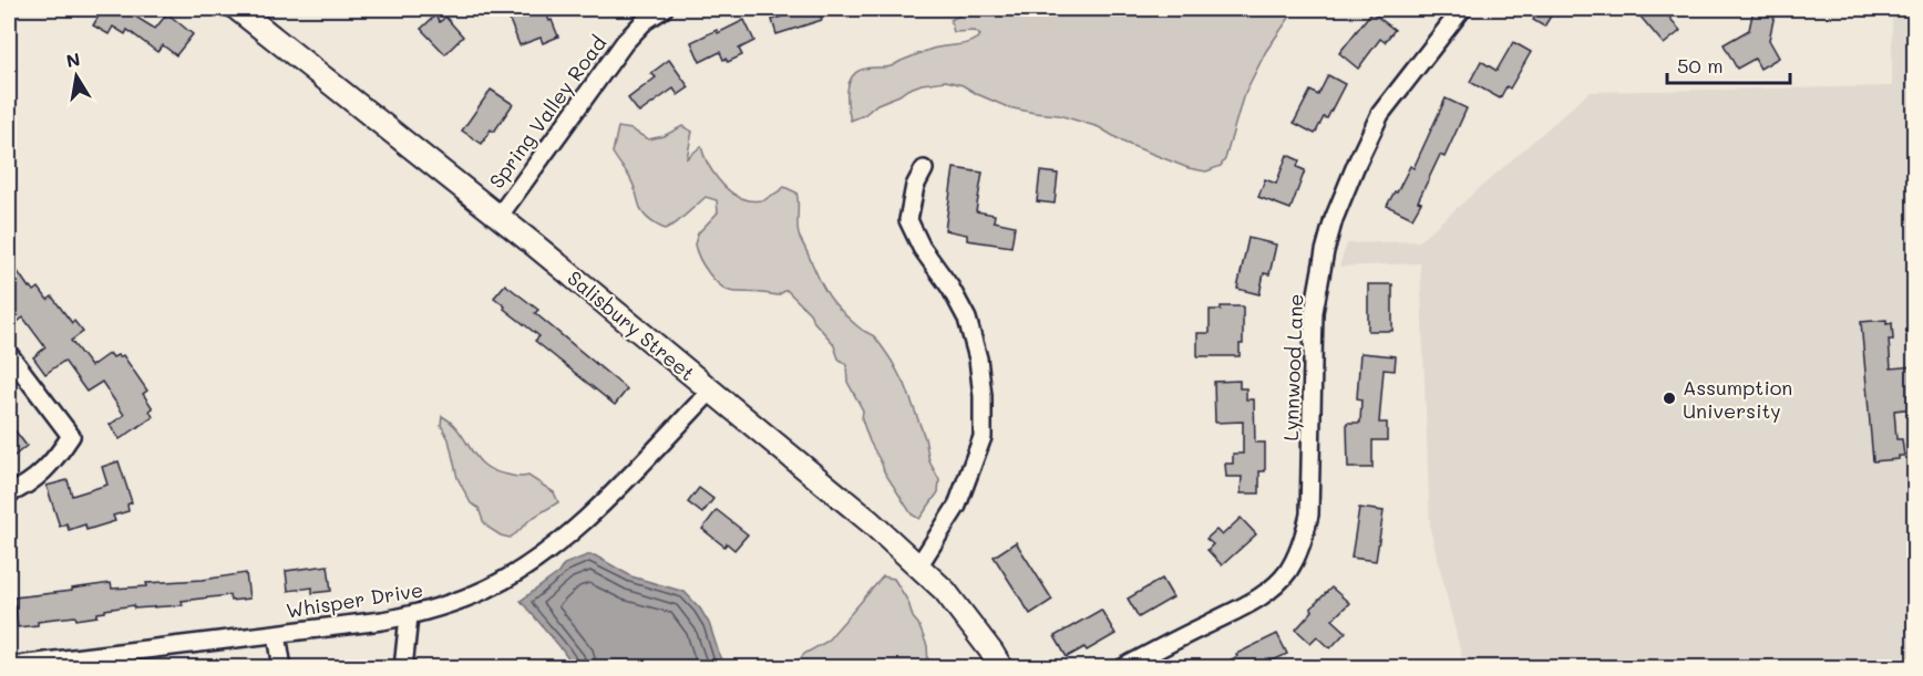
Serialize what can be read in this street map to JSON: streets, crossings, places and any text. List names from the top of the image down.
{
  "streets": {
    "main road": ["Salisbury Street"],
    "street": ["Spring Valley Road", "Lynnwood Lane", "Whisper Drive"]
  },
  "crossings": [
    ["Spring Valley Road", "Salisbury Street"],
    ["Salisbury Street", "Whisper Drive"]
  ],
  "places": ["Assumption University"],
  "scale_bar": "50 m",
  "north": "top"
}
